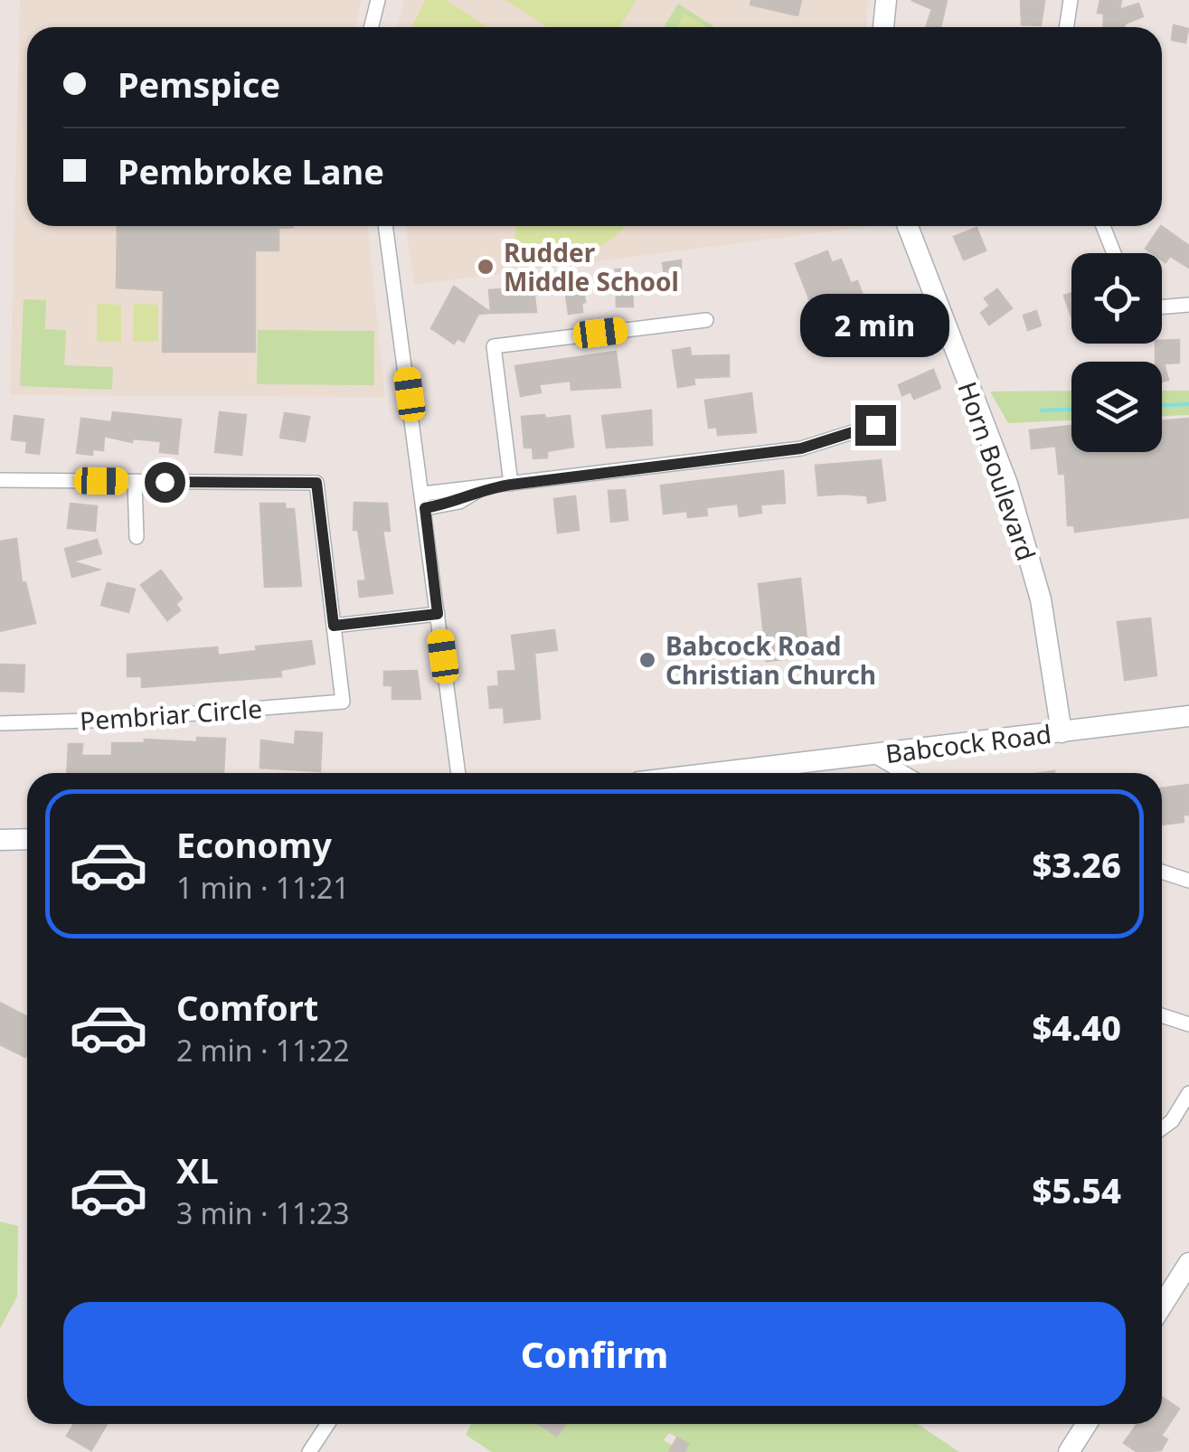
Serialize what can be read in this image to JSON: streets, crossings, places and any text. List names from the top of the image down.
{
  "streets": {
    "main road": ["Horn Boulevard", "Babcock Road"],
    "street": ["Pembriar Circle"]
  },
  "crossings": [
    ["Horn Boulevard", "Babcock Road"]
  ],
  "places": ["Rudder Middle School", "Babcock Road Christian Church"],
  "page": {
    "banner": ["Pemspice", "Pembroke Lane"],
    "bubble": "2 min",
    "list": [
      {
        "name": "Economy",
        "note": "1 min · 11:21",
        "value": "$3.26"
      },
      {
        "name": "Comfort",
        "note": "2 min · 11:22",
        "value": "$4.40"
      },
      {
        "name": "XL",
        "note": "3 min · 11:23",
        "value": "$5.54"
      }
    ],
    "buttons": "Confirm"
  }
}
